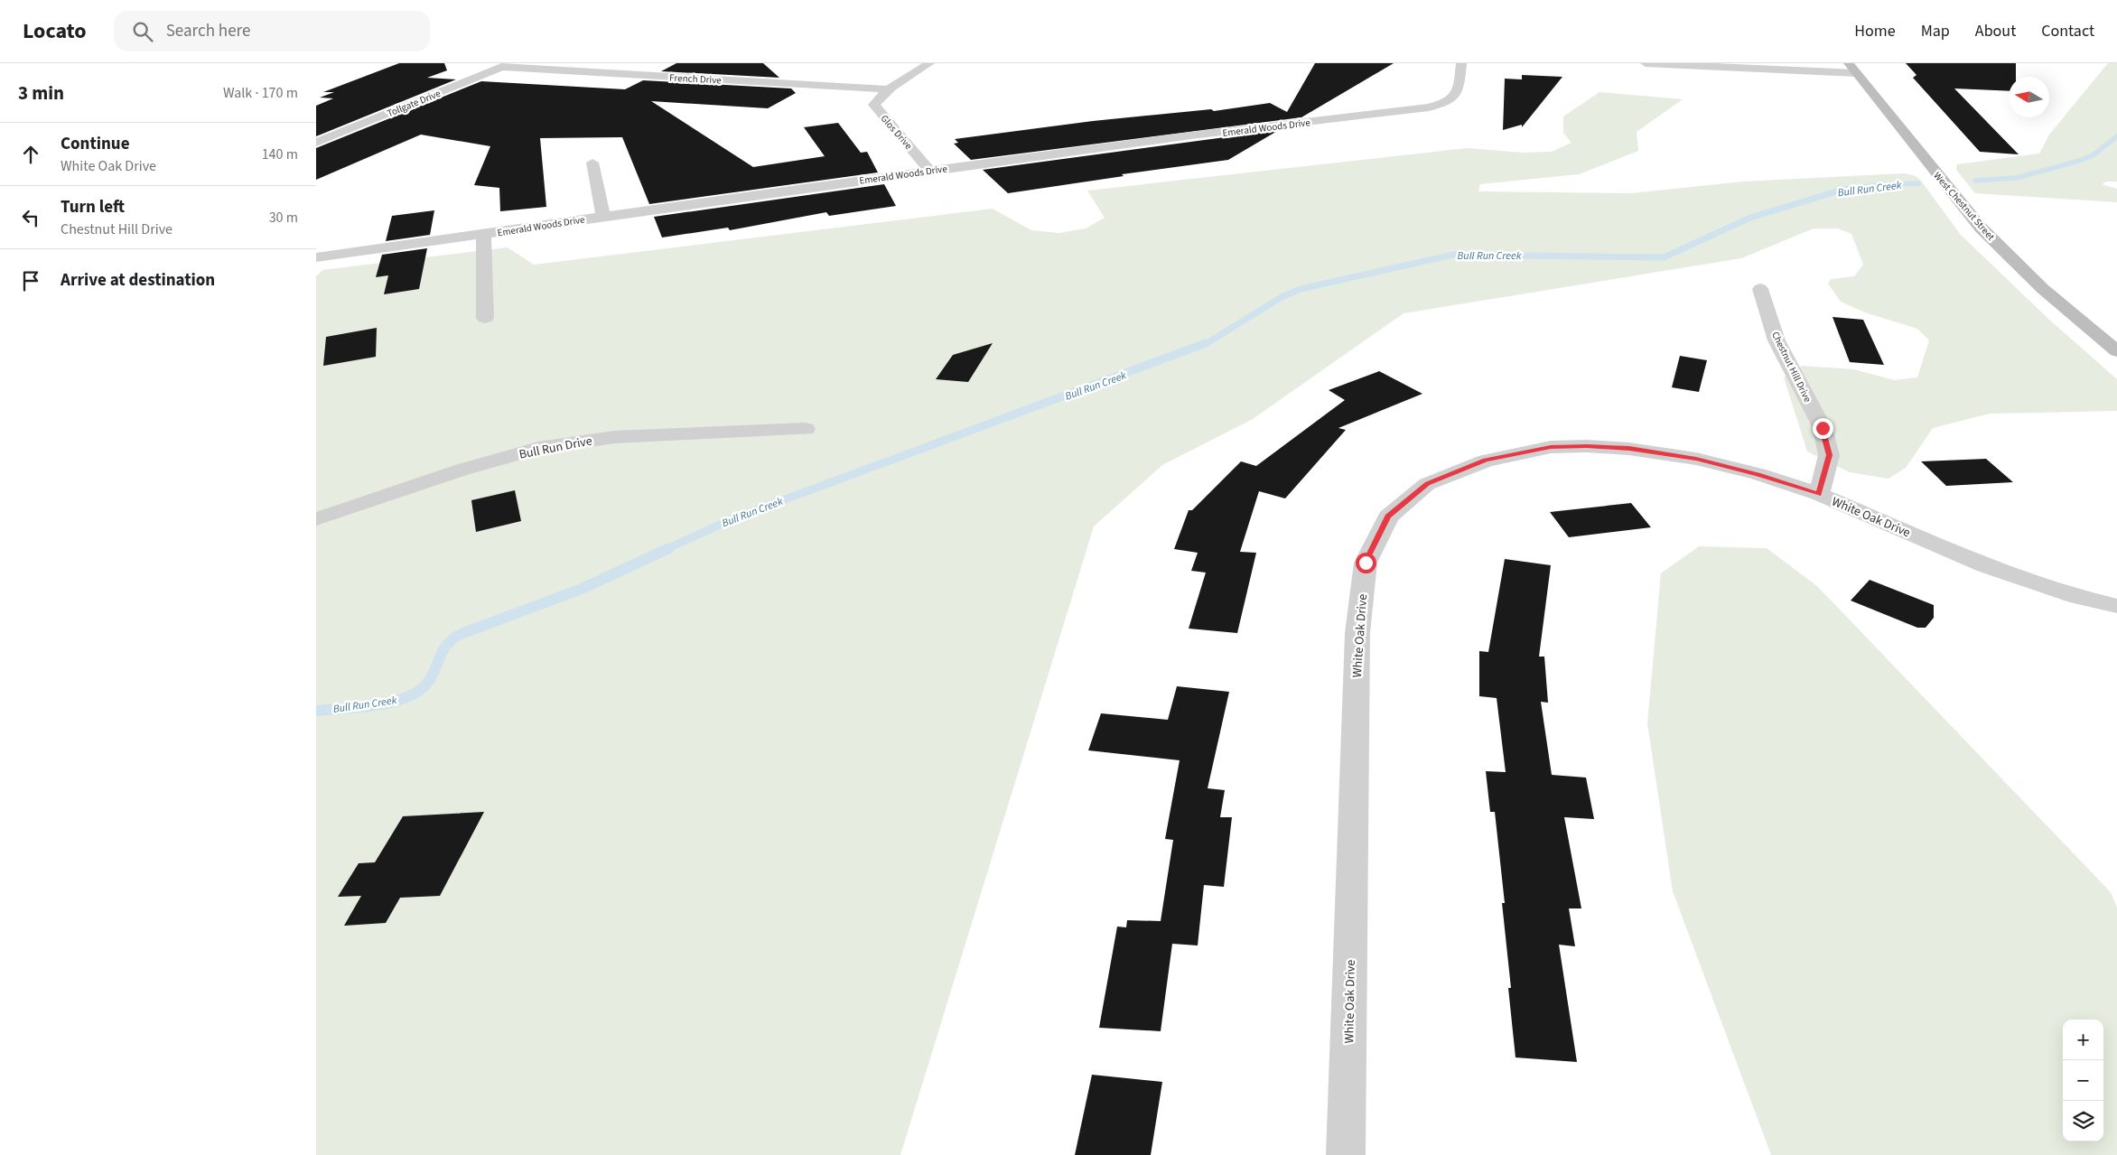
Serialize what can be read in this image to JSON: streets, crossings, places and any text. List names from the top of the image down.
{
  "streets": {
    "main road": ["West Chestnut Street"],
    "street": [
      "French Drive",
      "Tollgate Drive",
      "Emerald Woods Drive",
      "Glos Drive",
      "Chestnut Hill Drive",
      "Bull Run Drive",
      "White Oak Drive"
    ]
  },
  "crossings": [
    ["French Drive", "Tollgate Drive"],
    ["French Drive", "Glos Drive"],
    ["Emerald Woods Drive", "Glos Drive"],
    ["Chestnut Hill Drive", "White Oak Drive"]
  ],
  "water": ["Bull Run Creek"],
  "north": "left",
  "page": {
    "header": "Locato",
    "search": "Search here",
    "nav": [
      "Home",
      "Map",
      "About",
      "Contact"
    ],
    "heading": ["3 min", "Walk · 170 m"],
    "list": [
      ["Continue", "White Oak Drive", "140 m"],
      ["Turn left", "Chestnut Hill Drive", "30 m"],
      "Arrive at destination"
    ],
    "map_buttons": ["+", "−"]
  }
}
